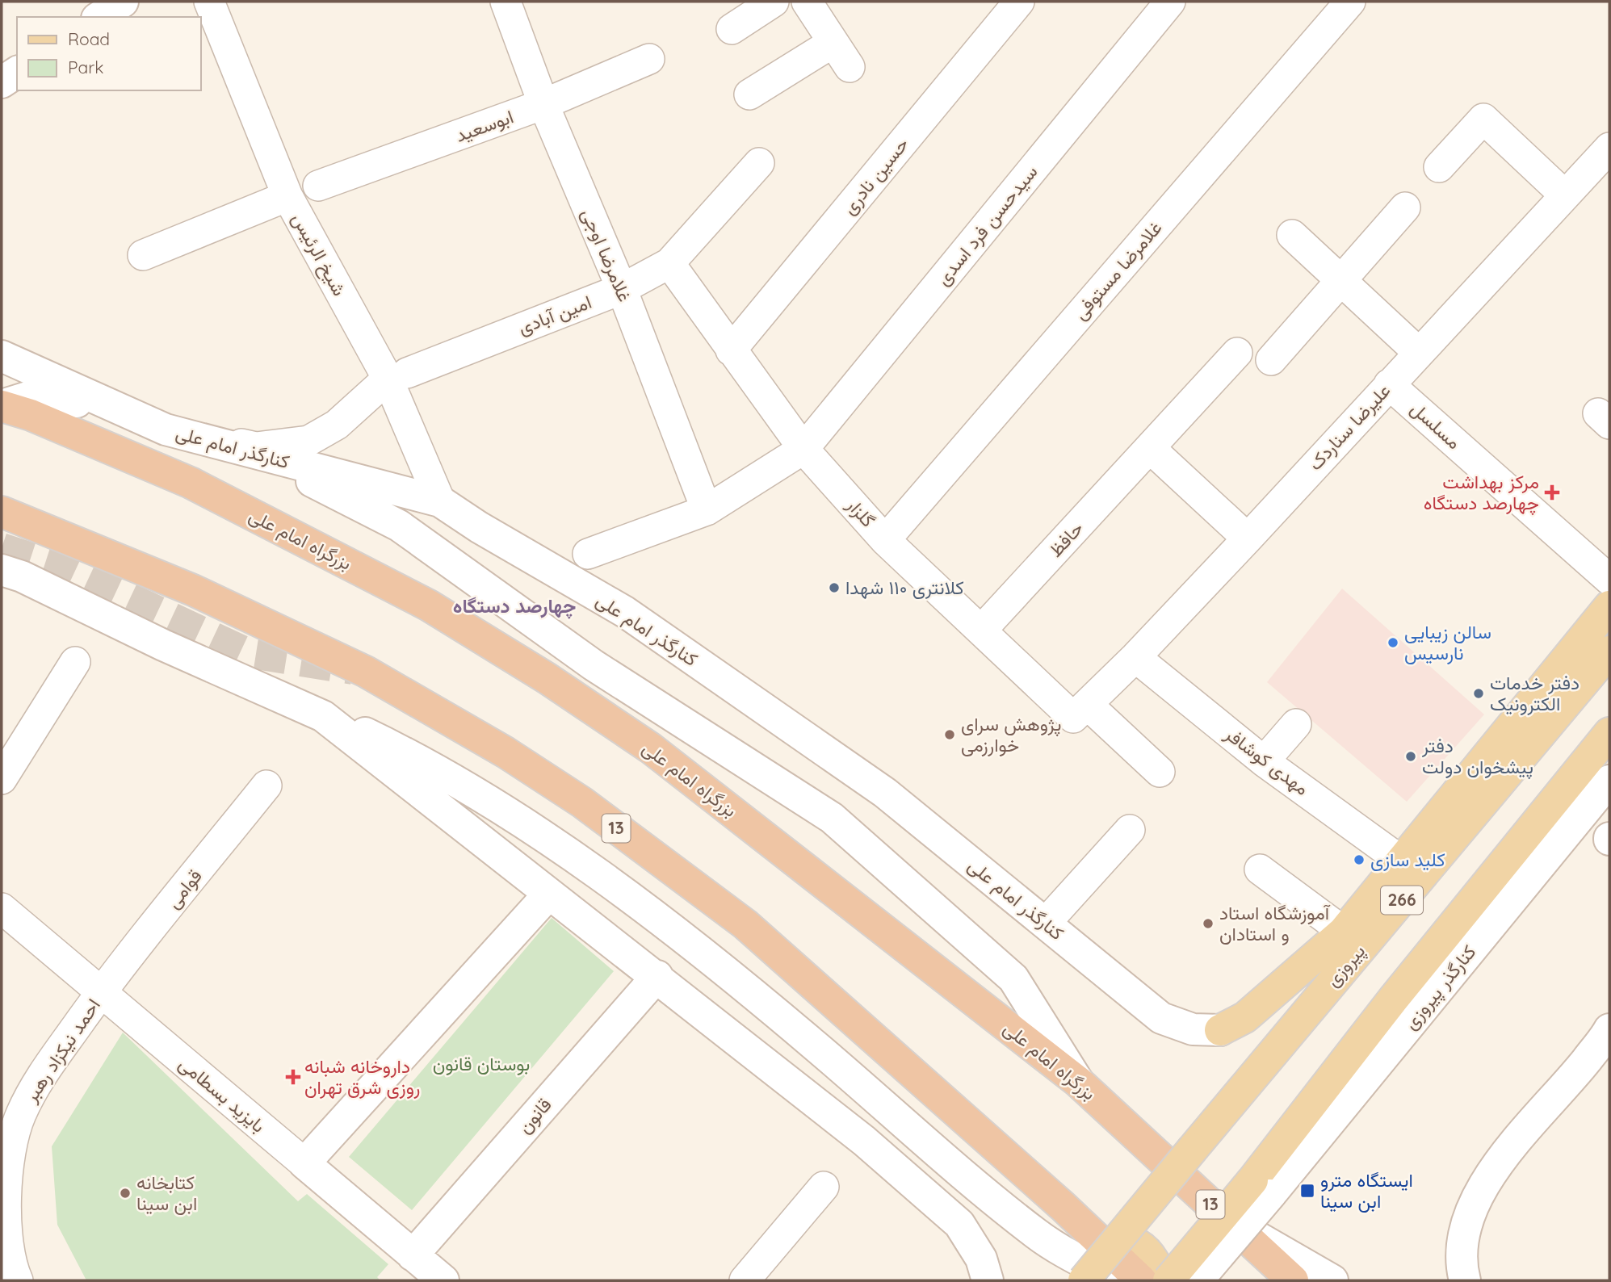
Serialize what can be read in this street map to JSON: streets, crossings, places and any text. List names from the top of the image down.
{
  "streets": {
    "highway": ["بزرگراه امام علی", "13"],
    "main road": [
      "کنارگذر امام علی",
      "266",
      "پیروزی",
      "کنارگذر پیروزی",
      "بایزید بسطامی",
      "قانون"
    ],
    "street": [
      "ابوسعید",
      "حسین نادری",
      "سیدحسن فرد اسدی",
      "شیخ الرئیس",
      "غلامرضا اوجی",
      "غلامرضا مستوفی",
      "امین آبادی",
      "مسلسل",
      "علیرضا سناردک",
      "گلزار",
      "حافظ",
      "مهدی کوشافر",
      "قوامی",
      "احمد نیکزاد رهبر"
    ]
  },
  "crossings": [
    ["ابوسعید", "غلامرضا اوجی"],
    ["حسین نادری", "گلزار"],
    ["سیدحسن فرد اسدی", "غلامرضا اوجی"],
    ["سیدحسن فرد اسدی", "گلزار"],
    ["شیخ الرئیس", "امین آبادی"],
    ["شیخ الرئیس", "کنارگذر امام علی"],
    ["غلامرضا اوجی", "امین آبادی"],
    ["غلامرضا مستوفی", "گلزار"],
    ["امین آبادی", "گلزار"],
    ["مسلسل", "علیرضا سناردک"],
    ["علیرضا سناردک", "گلزار"],
    ["علیرضا سناردک", "مهدی کوشافر"],
    ["کنارگذر امام علی", "266"],
    ["گلزار", "حافظ"],
    ["مهدی کوشافر", "266"],
    ["قوامی", "احمد نیکزاد رهبر"],
    ["قوامی", "بایزید بسطامی"],
    ["احمد نیکزاد رهبر", "بایزید بسطامی"],
    ["بایزید بسطامی", "قانون"]
  ],
  "districts": ["چهارصد دستگاه"],
  "parks": ["بوستان قانون"],
  "places": {
    "health": ["مرکز بهداشت چهارصد دستگاه", "داروخانه شبانه روزی شرق تهران"],
    "other": [
      "کلانتری ۱۱۰ شهدا",
      "سالن زیبایی نارسیس",
      "دفتر خدمات الکترونیک",
      "پژوهش سرای خوارزمی",
      "دفتر پیشخوان دولت",
      "کلید سازی",
      "آموزشگاه استاد و استادان",
      "کتابخانه ابن سینا"
    ],
    "transit": ["ایستگاه مترو ابن سینا"]
  },
  "legend": ["Road", "Park"]
}
